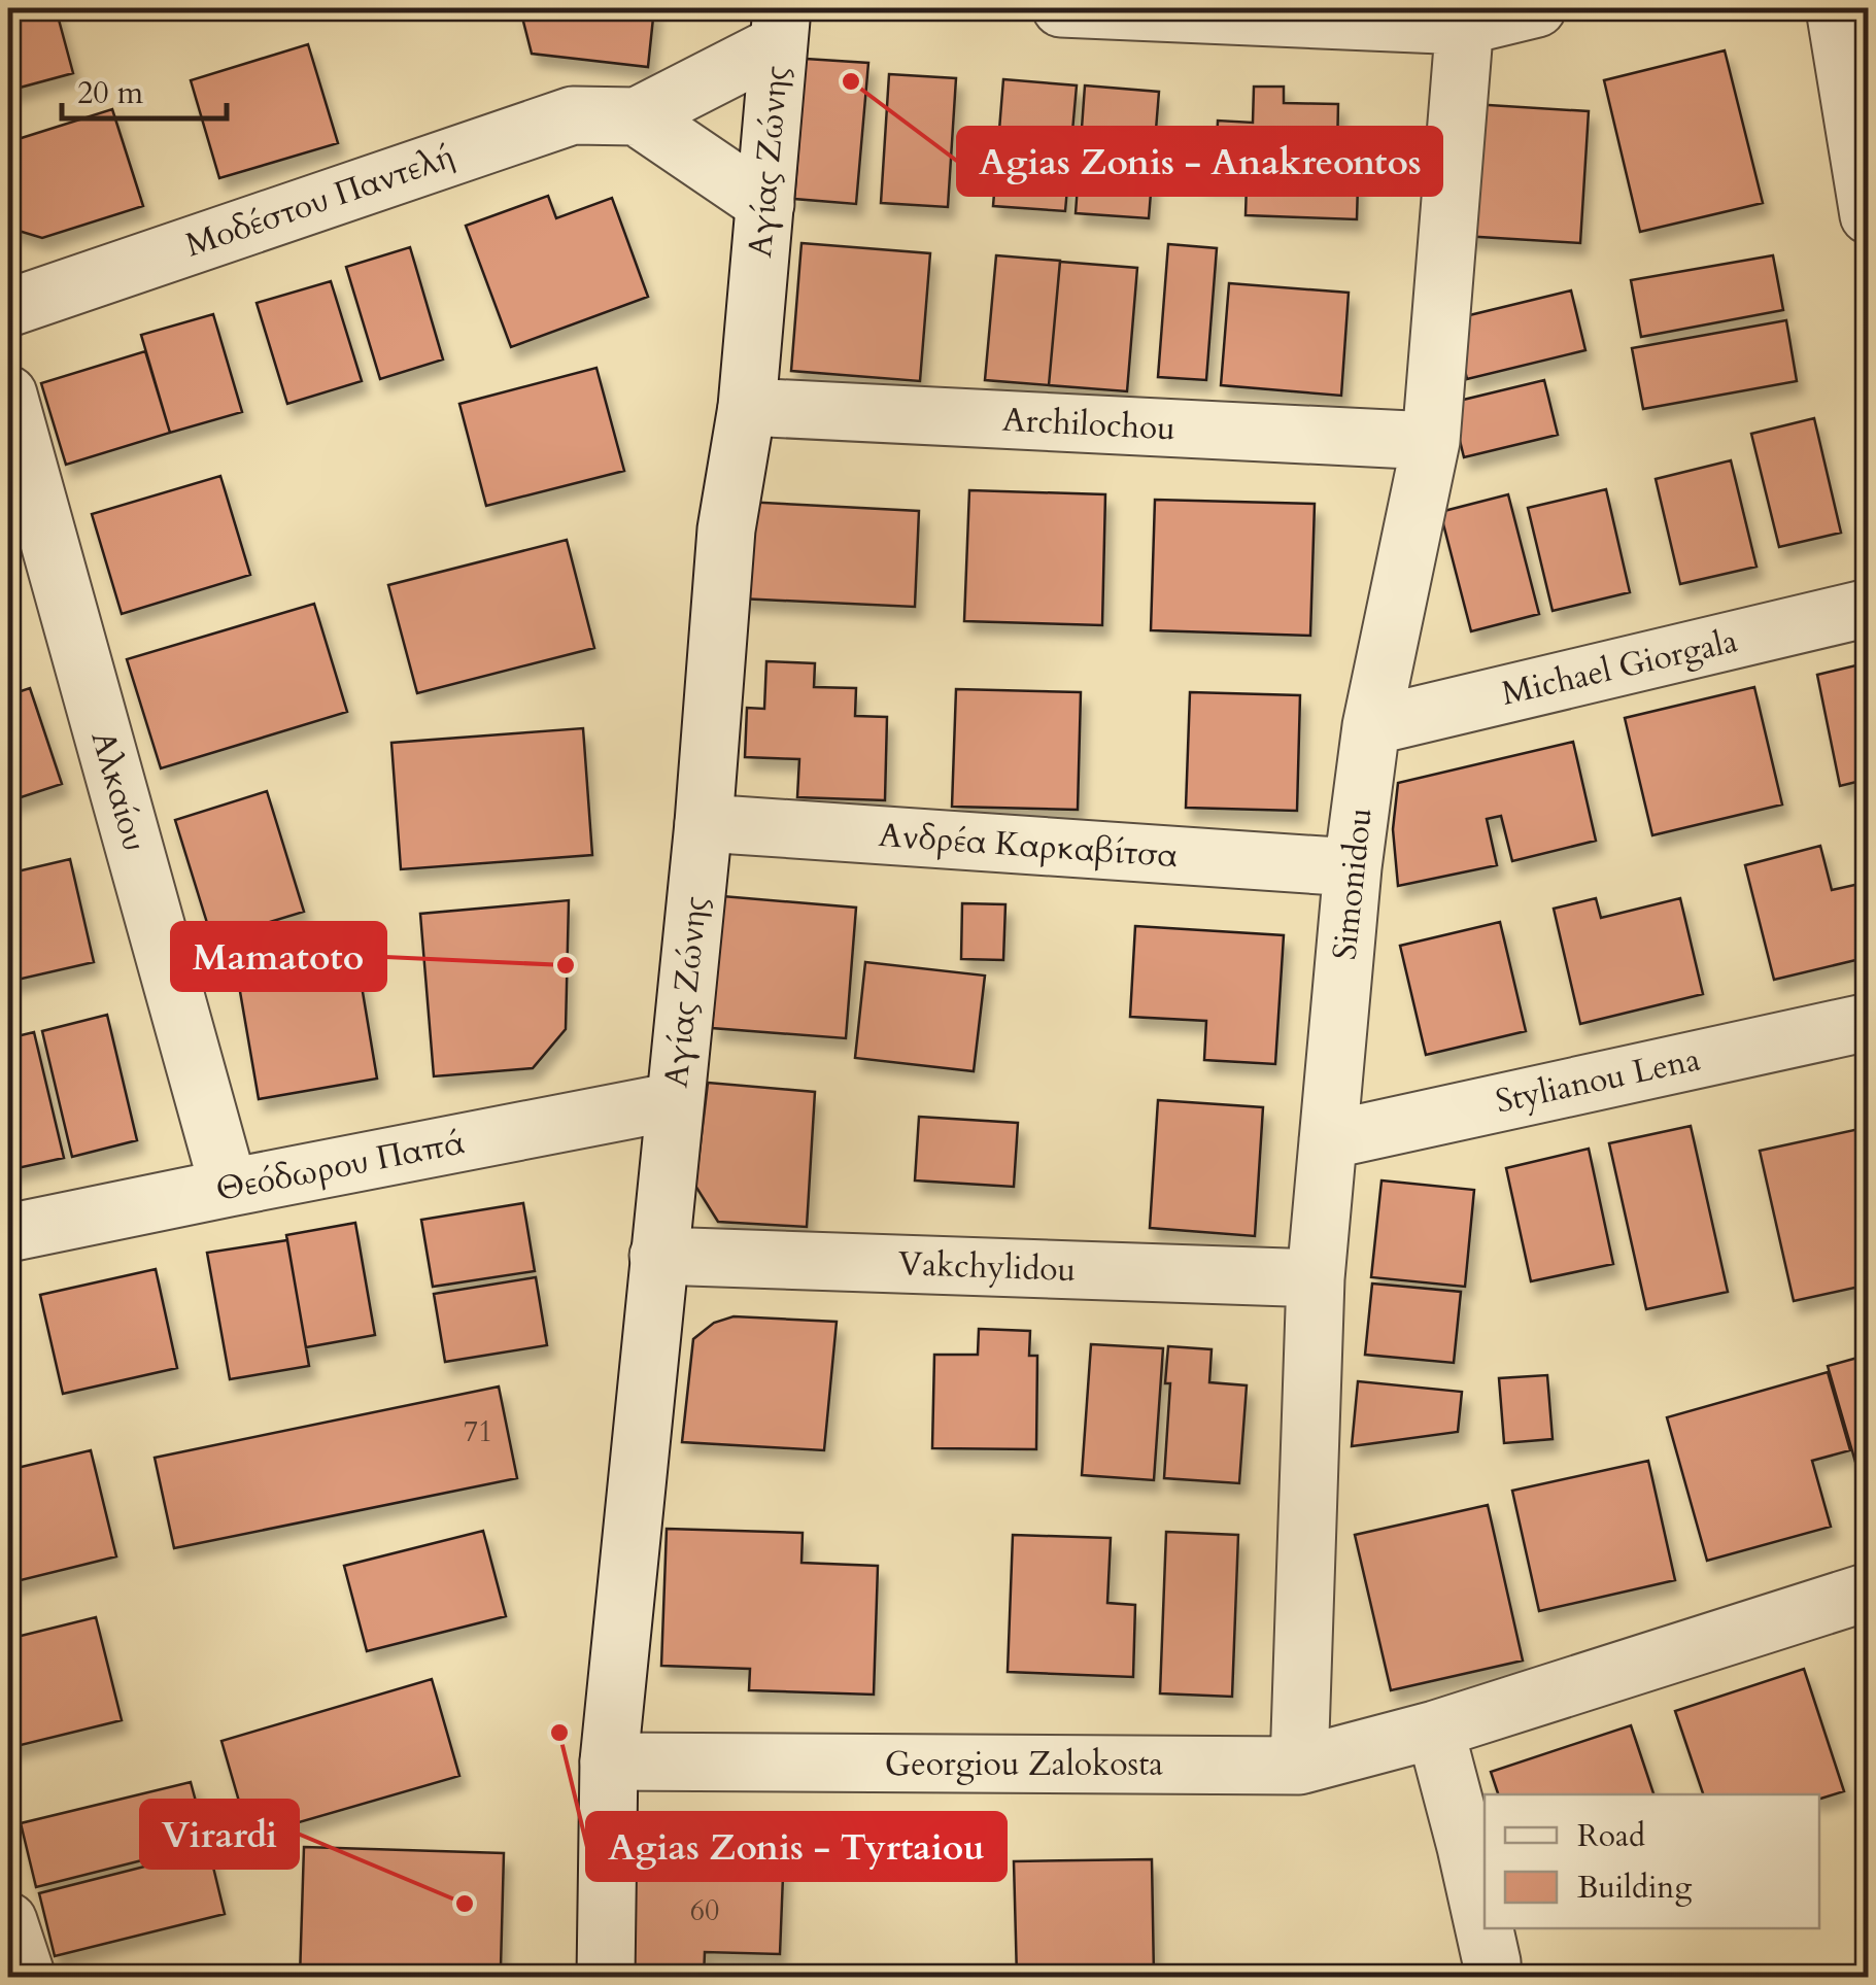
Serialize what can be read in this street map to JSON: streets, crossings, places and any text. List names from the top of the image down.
{
  "streets": {
    "street": [
      "Αγίας Ζώνης",
      "Μοδέστου Παντελή",
      "Archilochou",
      "Michael Giorgala",
      "Αλκαίου",
      "Ανδρέα Καρκαβίτσα",
      "Simonidou",
      "Stylianou Lena",
      "Θεόδωρου Παπά",
      "Vakchylidou",
      "Georgiou Zalokosta"
    ]
  },
  "crossings": [
    ["Αγίας Ζώνης", "Μοδέστου Παντελή"],
    ["Αγίας Ζώνης", "Archilochou"],
    ["Αγίας Ζώνης", "Ανδρέα Καρκαβίτσα"],
    ["Αγίας Ζώνης", "Θεόδωρου Παπά"],
    ["Αγίας Ζώνης", "Vakchylidou"],
    ["Αγίας Ζώνης", "Georgiou Zalokosta"],
    ["Archilochou", "Simonidou"],
    ["Michael Giorgala", "Simonidou"],
    ["Αλκαίου", "Θεόδωρου Παπά"],
    ["Ανδρέα Καρκαβίτσα", "Simonidou"],
    ["Simonidou", "Stylianou Lena"],
    ["Simonidou", "Vakchylidou"],
    ["Simonidou", "Georgiou Zalokosta"]
  ],
  "places": [
    "Agias Zonis - Anakreontos",
    "Mamatoto",
    "Agias Zonis - Tyrtaiou",
    "Virardi"
  ],
  "house_numbers": ["71", "60"],
  "legend": ["Road", "Building"],
  "scale_bar": "20 m"
}
